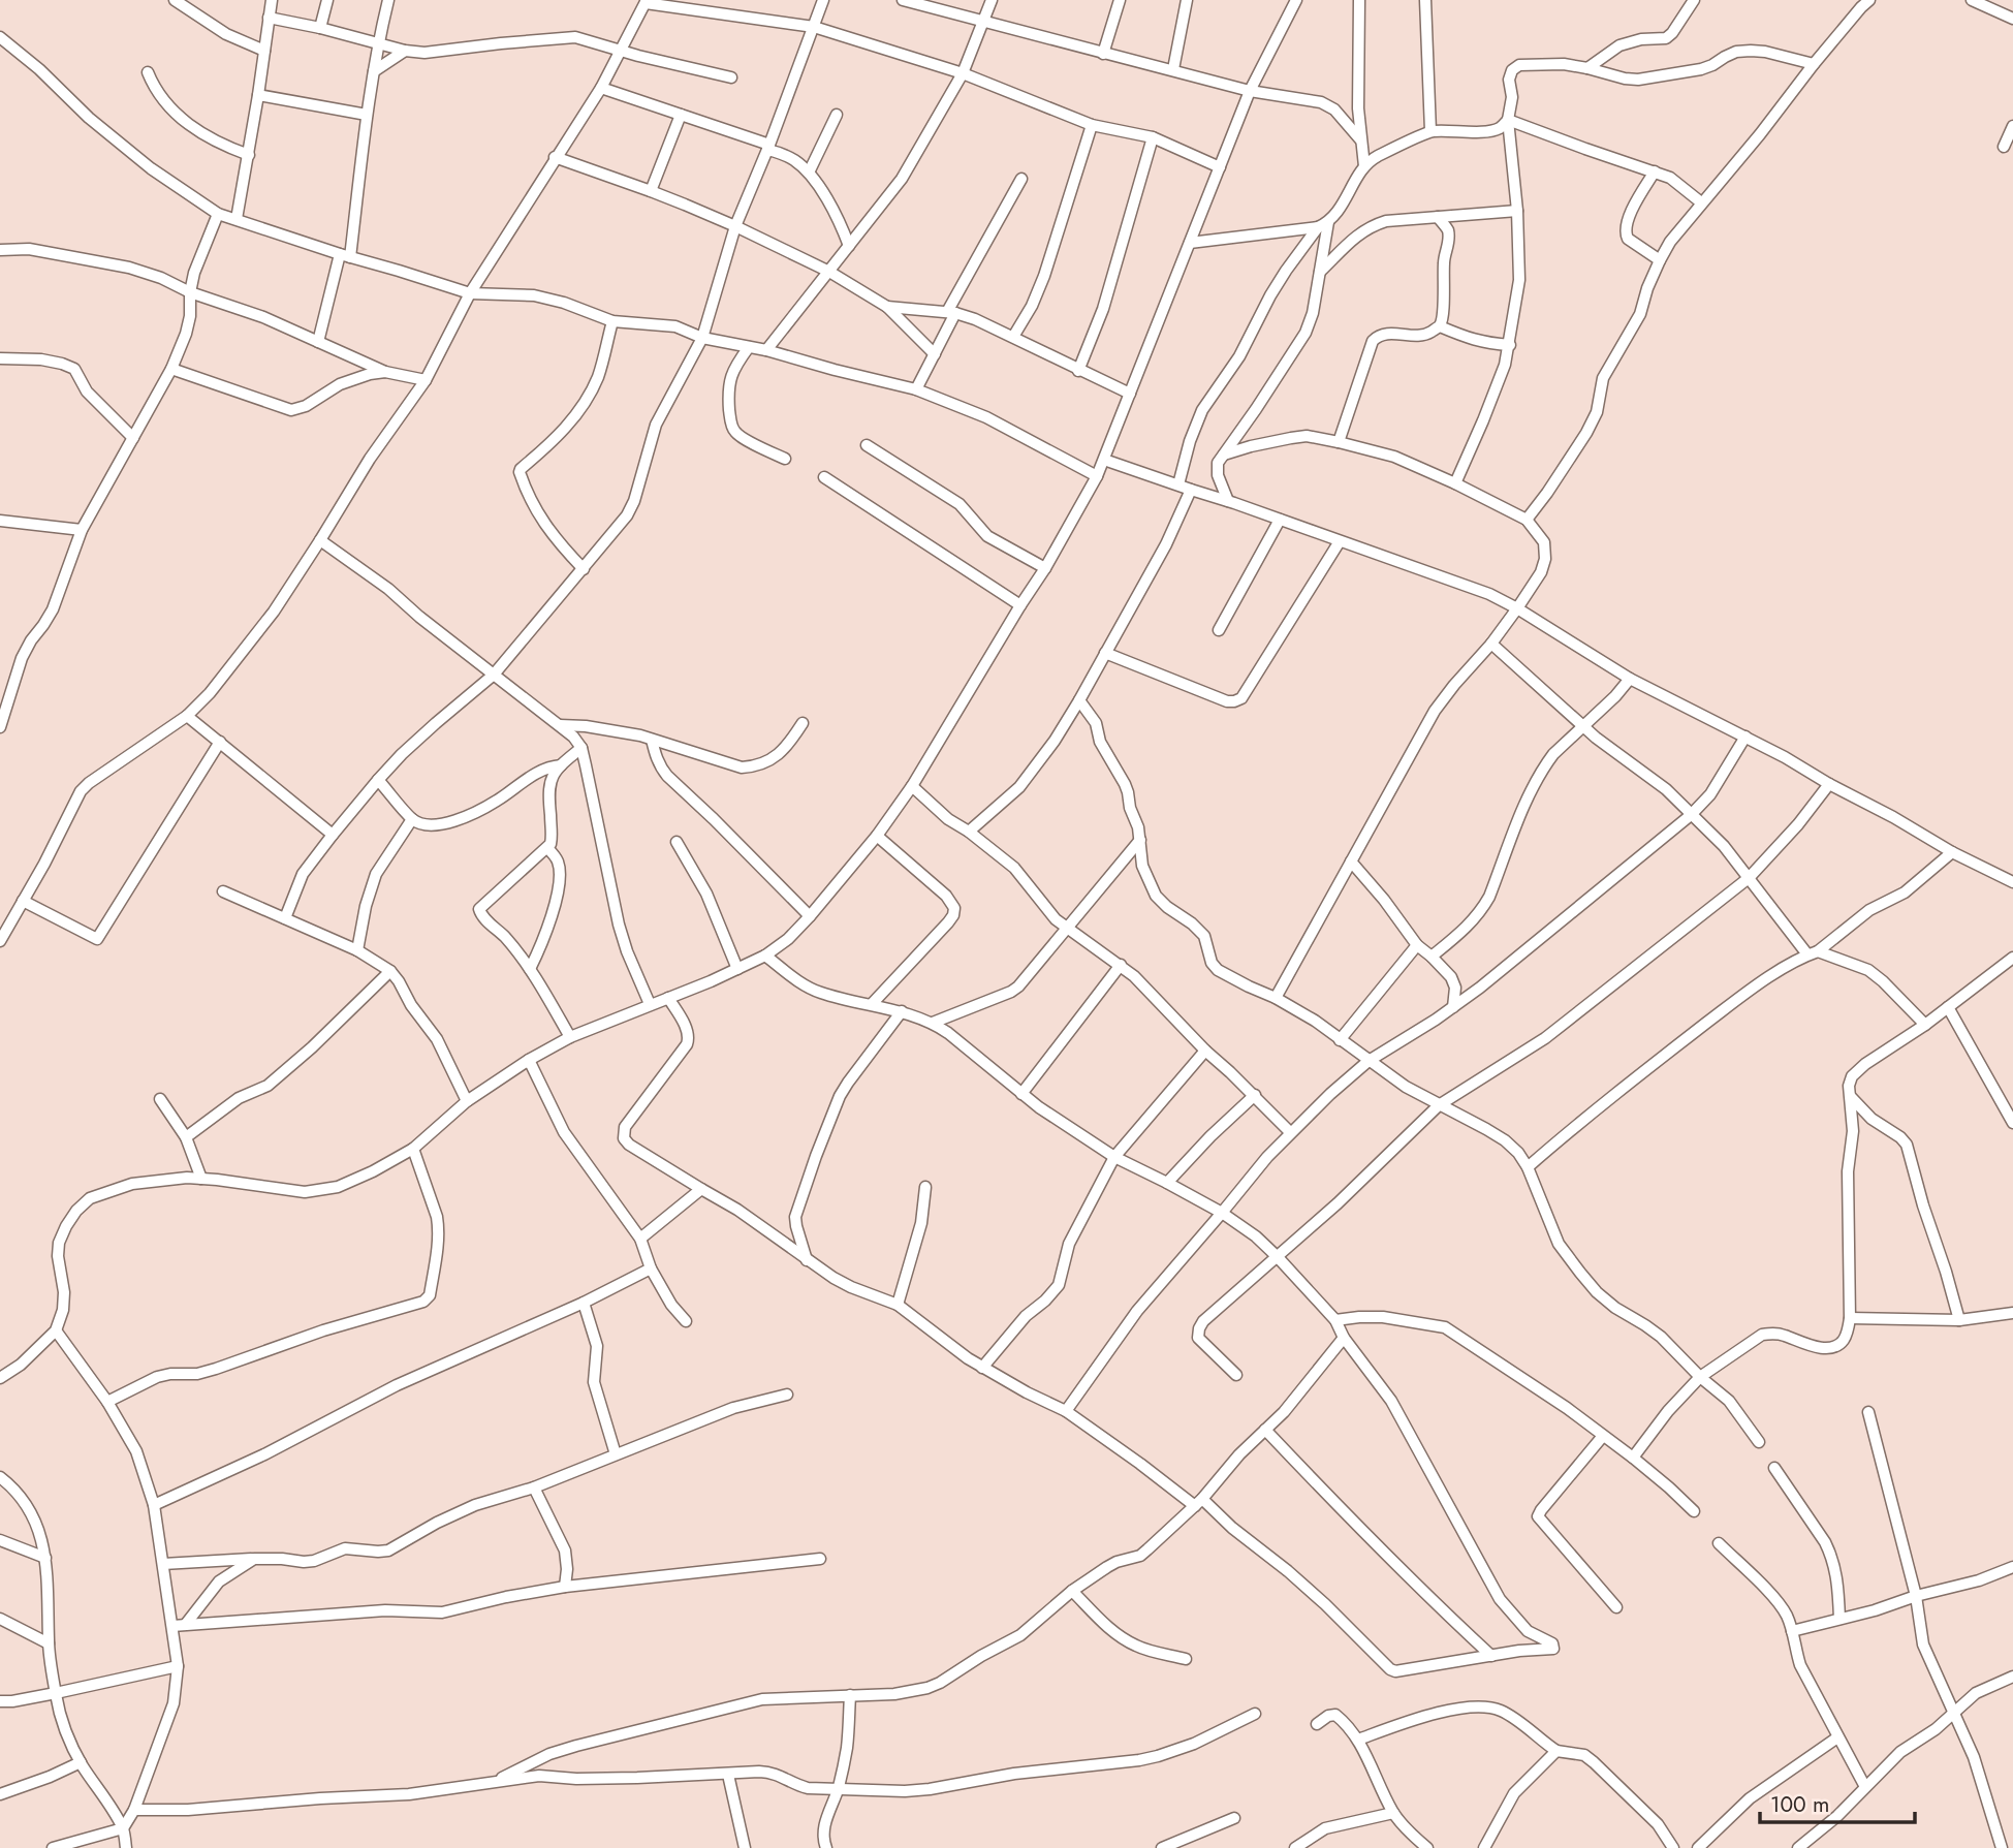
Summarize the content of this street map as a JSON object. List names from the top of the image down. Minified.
{"scale_bar":"100 m"}
